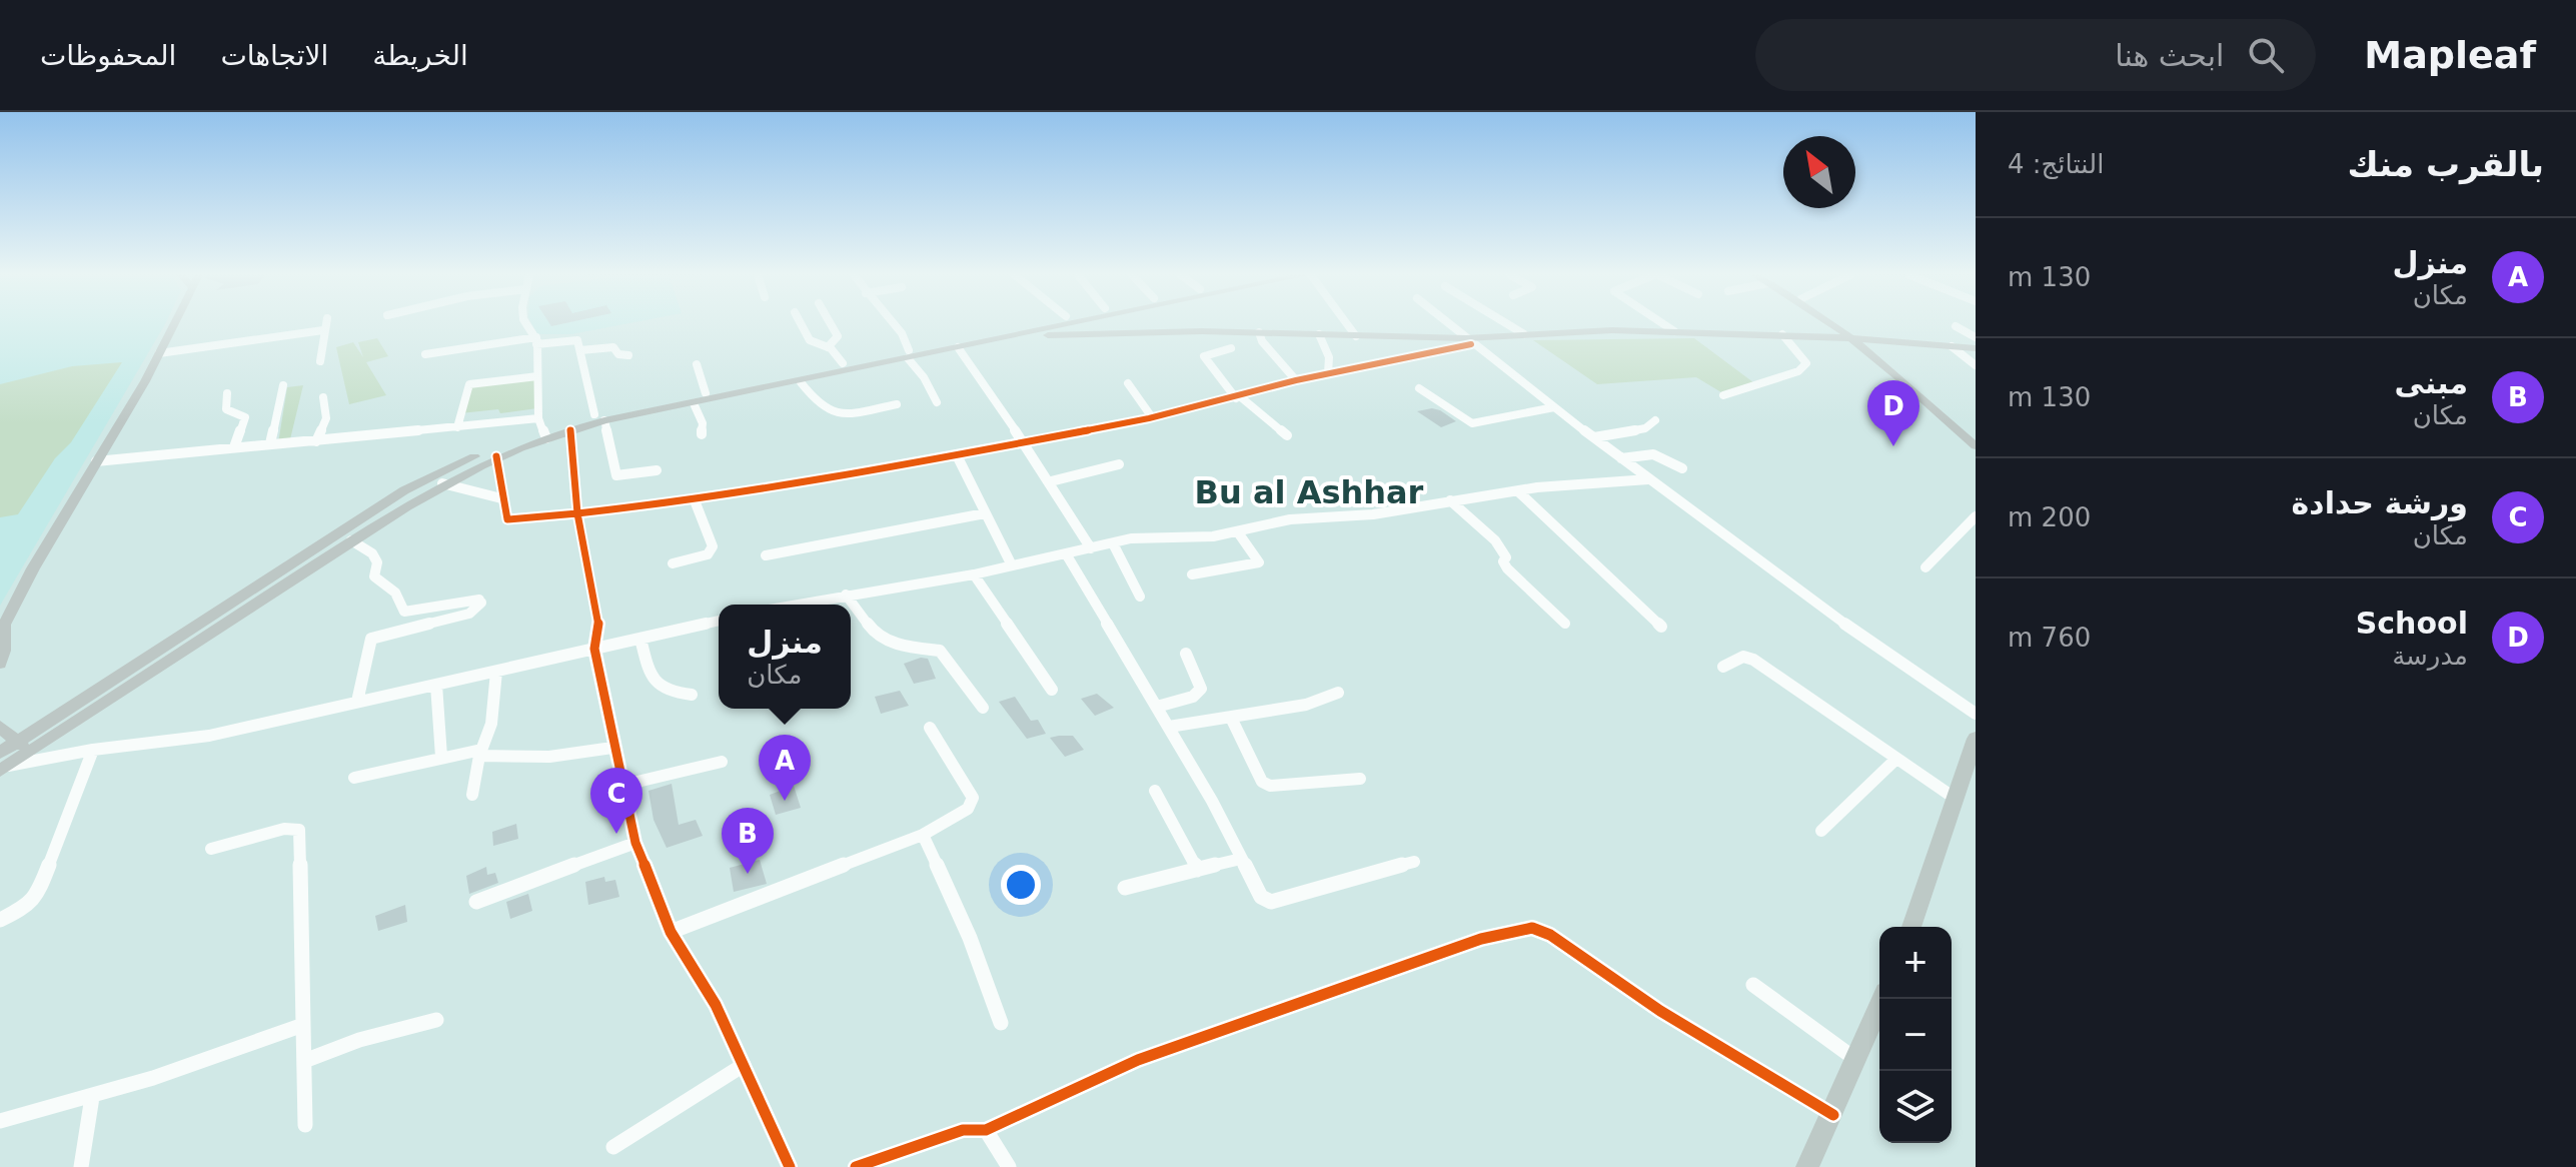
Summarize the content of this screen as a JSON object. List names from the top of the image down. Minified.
{"districts":["Bu al Ashhar"],"north":"top left","page":{"header":"Mapleaf","search":"ابحث هنا","nav":["الخريطة","الاتجاهات","المحفوظات"],"heading":["بالقرب منك","النتائج: 4"],"list":[{"mark":"A","name":"منزل","note":"مكان","value":"130 m"},{"mark":"B","name":"مبنى","note":"مكان","value":"130 m"},{"mark":"C","name":"ورشة حدادة","note":"مكان","value":"200 m"},{"mark":"D","name":"School","note":"مدرسة","value":"760 m"}],"pins":["D","A","C","B"],"popup":["منزل","مكان"],"map_buttons":["+","−"]}}
